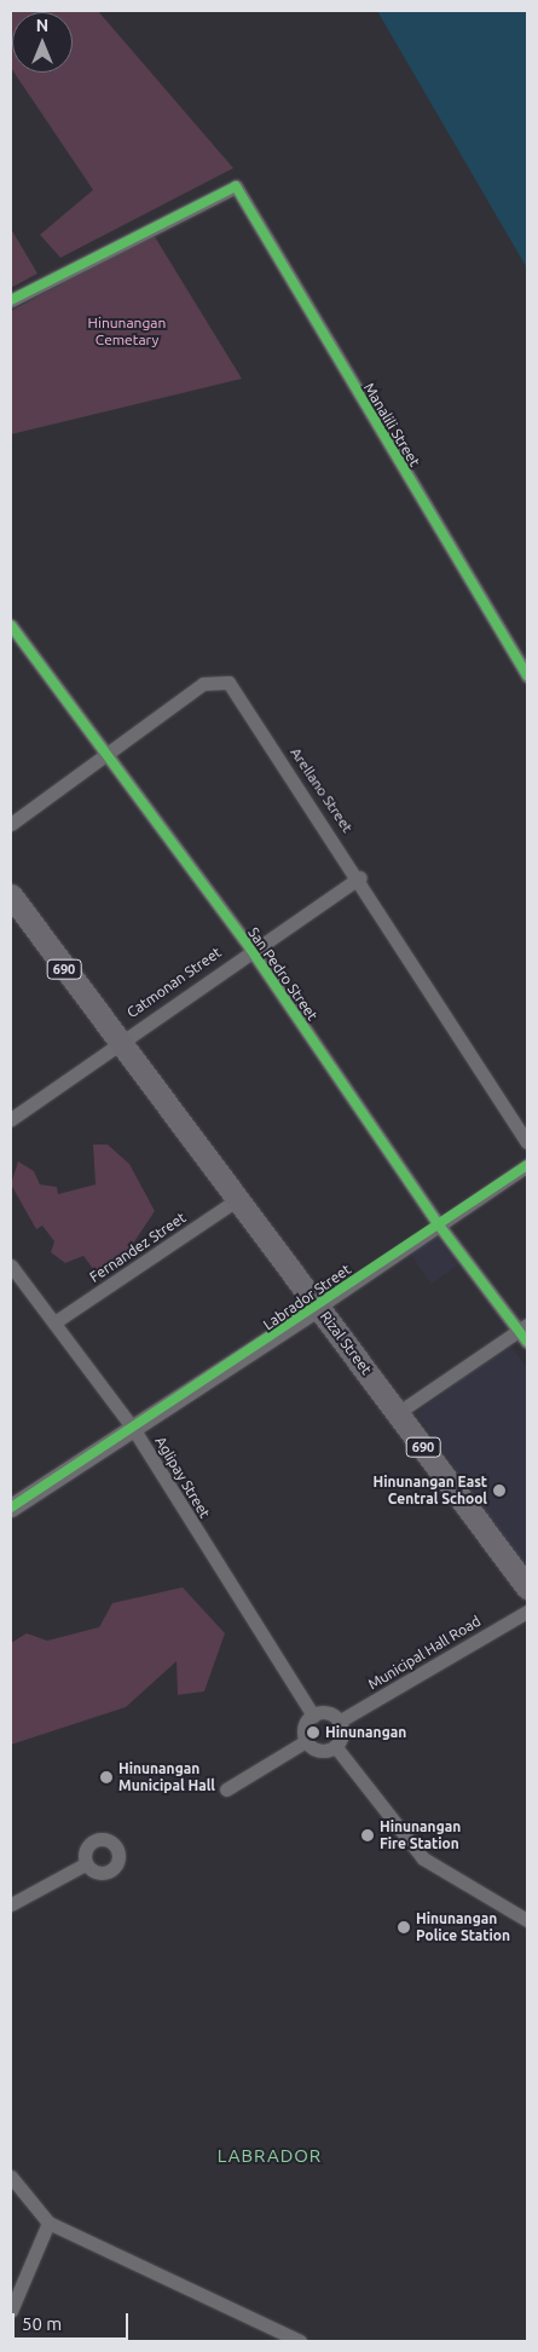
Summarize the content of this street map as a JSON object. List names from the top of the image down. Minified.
{"streets":{"main road":["690","Rizal Street"],"street":["Manalili Street","Arellano Street","San Pedro Street","Catmonan Street","Fernandez Street","Labrador Street","Aglipay Street","Municipal Hall Road"]},"crossings":[["Arellano Street","San Pedro Street"],["Arellano Street","Catmonan Street"],["690","Catmonan Street"],["690","Rizal Street"],["San Pedro Street","Catmonan Street"],["San Pedro Street","Labrador Street"],["Catmonan Street","Rizal Street"],["Fernandez Street","Rizal Street"],["Fernandez Street","Aglipay Street"],["Labrador Street","Rizal Street"],["Labrador Street","Aglipay Street"],["Aglipay Street","Municipal Hall Road"]],"districts":["LABRADOR"],"parks":["Hinunangan Cemetary"],"places":["Hinunangan East Central School","Hinunangan","Hinunangan Municipal Hall","Hinunangan Fire Station","Hinunangan Police Station"],"scale_bar":"50 m","north":"top"}
